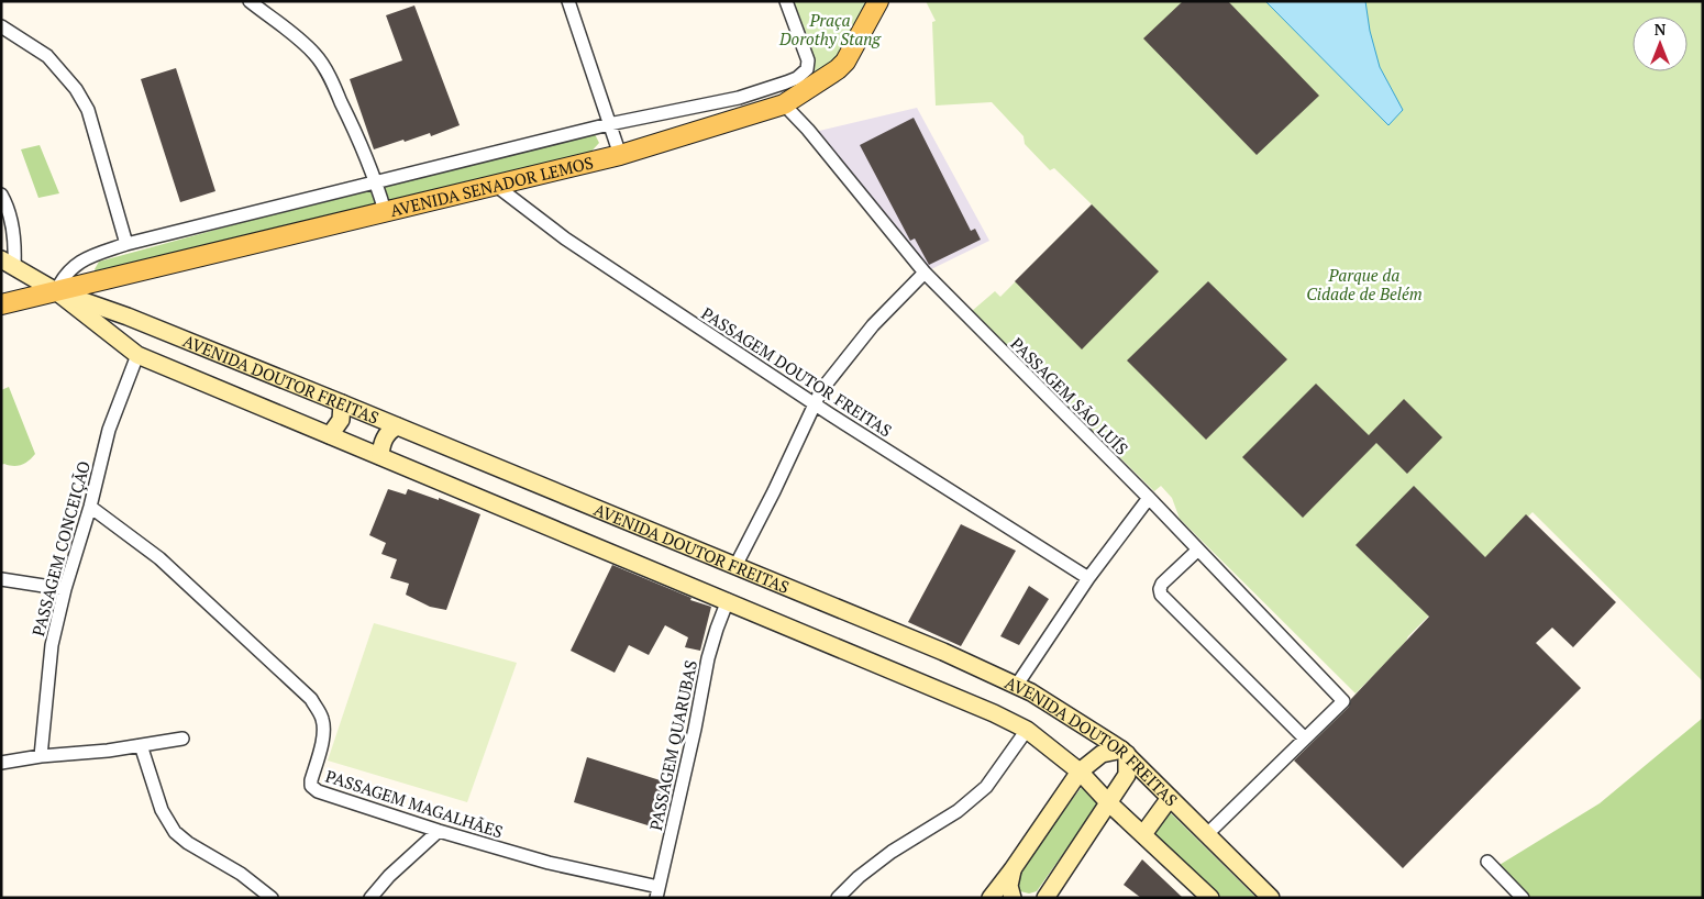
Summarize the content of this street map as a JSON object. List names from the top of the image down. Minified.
{"streets":{"main road":["AVENIDA SENADOR LEMOS","AVENIDA DOUTOR FREITAS"],"street":["PASSAGEM DOUTOR FREITAS","PASSAGEM SÃO LUÍS","PASSAGEM CONCEIÇÃO","PASSAGEM QUARUBAS","PASSAGEM MAGALHÃES"]},"crossings":[["AVENIDA SENADOR LEMOS","PASSAGEM DOUTOR FREITAS"],["AVENIDA SENADOR LEMOS","AVENIDA DOUTOR FREITAS"],["AVENIDA SENADOR LEMOS","PASSAGEM SÃO LUÍS"],["AVENIDA DOUTOR FREITAS","PASSAGEM CONCEIÇÃO"],["AVENIDA DOUTOR FREITAS","PASSAGEM QUARUBAS"],["PASSAGEM CONCEIÇÃO","PASSAGEM MAGALHÃES"],["PASSAGEM QUARUBAS","PASSAGEM MAGALHÃES"]],"parks":["Praça Dorothy Stang","Parque da Cidade de Belém"],"north":"top"}
